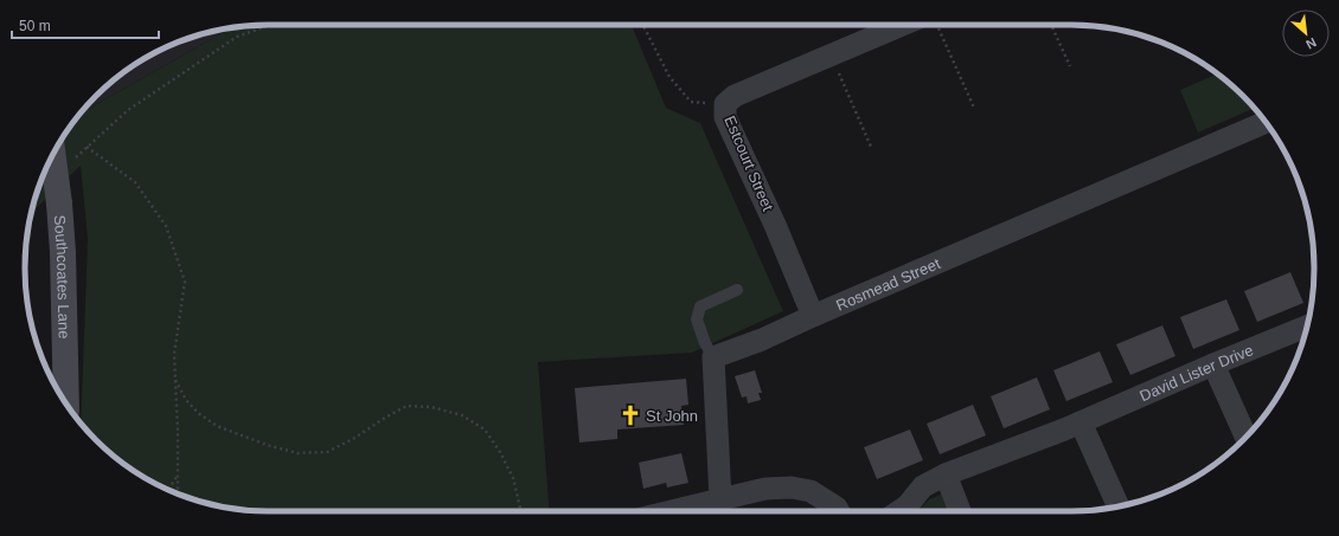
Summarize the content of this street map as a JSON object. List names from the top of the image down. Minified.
{"streets":{"street":["Estcourt Street","Southcoates Lane","Rosmead Street","David Lister Drive"]},"crossings":[["Estcourt Street","Rosmead Street"]],"places":{"church":["St John"]},"scale_bar":"50 m","north":"bottom right"}
